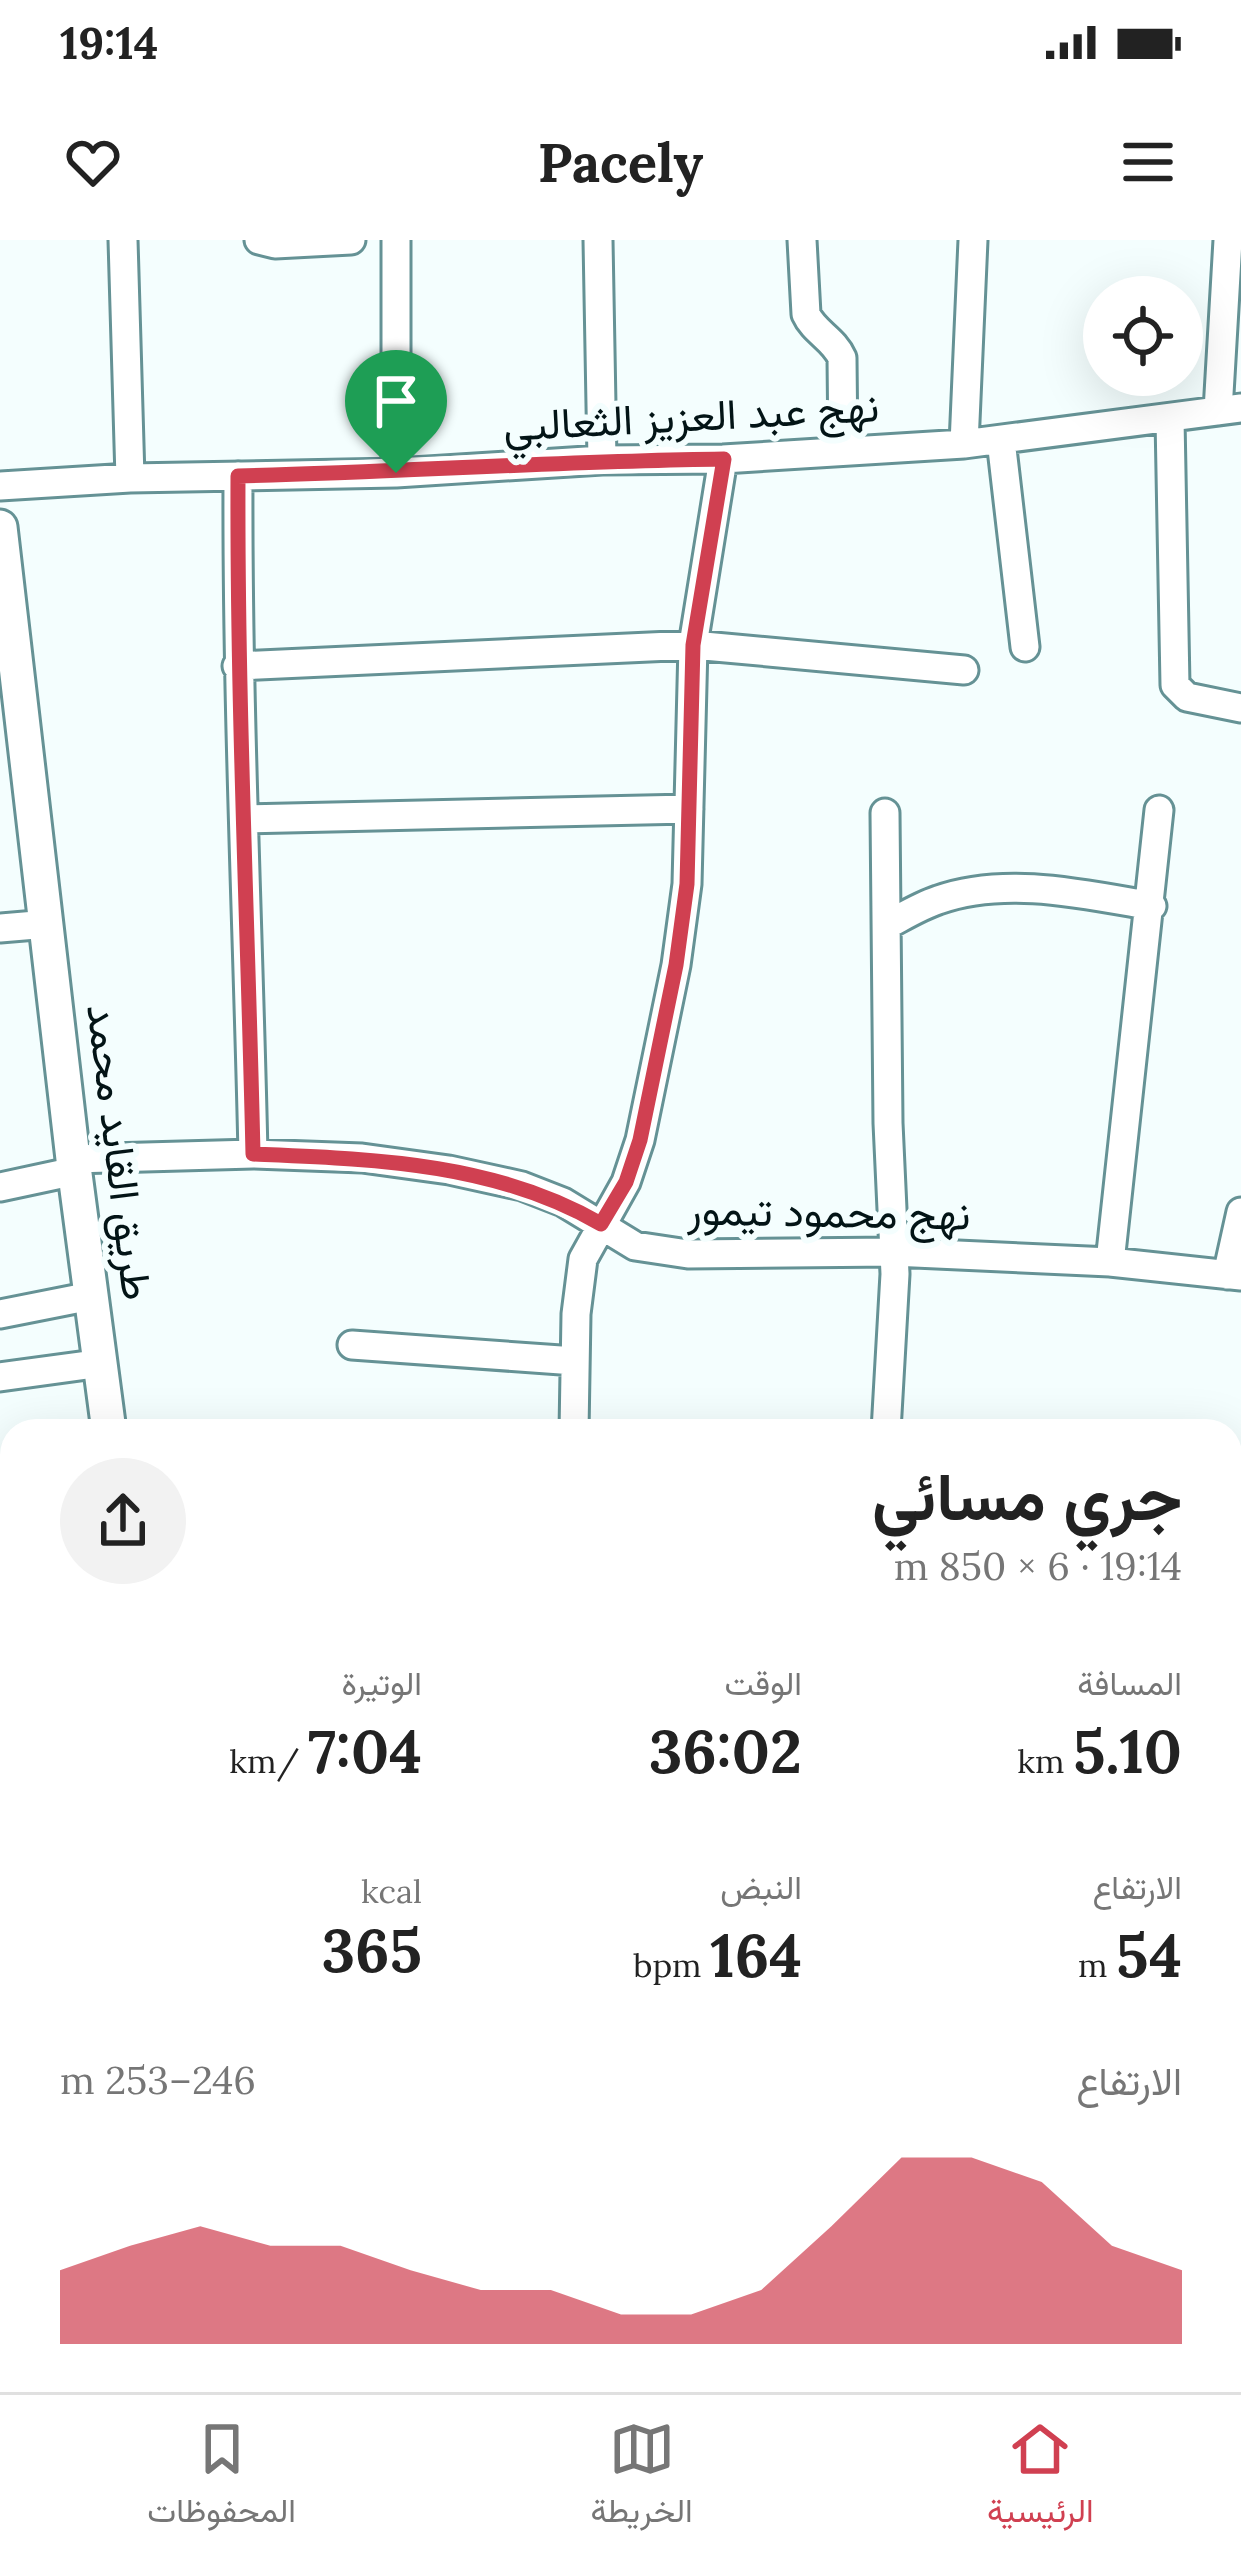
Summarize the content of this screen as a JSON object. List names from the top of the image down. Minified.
{"streets":{"main road":["طريق القايد محمد"],"street":["نهج عبد العزيز الثعالبي","نهج محمود تيمور"]},"crossings":[["طريق القايد محمد","نهج محمود تيمور"]],"page":{"status":"19:14","header":"Pacely","heading":["جري مسائي","19:14 · 6 × 850 m"],"stats":[["المسافة","5.10 km"],["الوقت","36:02"],["الوتيرة","7:04 /km"],["الارتفاع","54 m"],["النبض","164 bpm"],["kcal","365"]],"chart":["الارتفاع","246–253 m"],"tabs":["الرئيسية","الخريطة","المحفوظات"]}}
